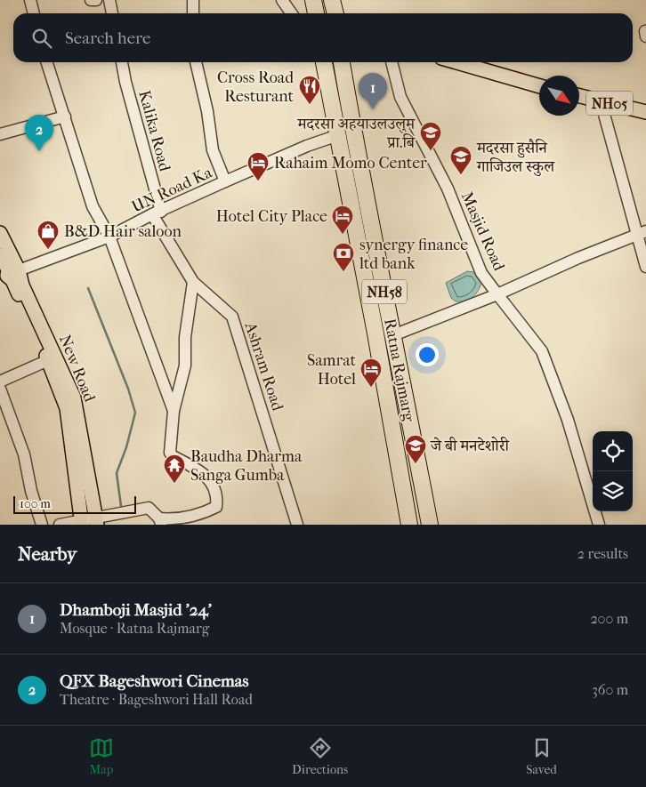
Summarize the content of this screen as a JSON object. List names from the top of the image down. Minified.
{"streets":{"highway":["NH58","Ratna Rajmarg"],"main road":["NH05","New Road"],"street":["Kalika Road","UN Road Ka","Masjid Road","Ashram Road"]},"crossings":[["Kalika Road","UN Road Ka"],["Kalika Road","Ashram Road"],["UN Road Ka","Ashram Road"],["UN Road Ka","Ratna Rajmarg"]],"places":{"restaurant":["Cross Road Resturant"],"school or university":["मदरसा अहयाउलउलुम प्रा.बि","मदरसा हुसैनि गाजिउल स्कुल","जे बी मनटेशोरी"],"hotel":["Rahaim Momo Center","Hotel City Place","Samrat Hotel"],"shop":["B&D Hair saloon"],"bank":["synergy finance ltd bank"],"temple":["Baudha Dharma Sanga Gumba"]},"scale_bar":"100 m","north":"bottom right","page":{"search":"Search here","pins":["1","2"],"scale":"100 m","heading":["Nearby","2 results"],"list":[{"mark":"1","name":"Dhamboji Masjid '24'","note":"Mosque · Ratna Rajmarg","value":"200 m"},{"mark":"2","name":"QFX Bageshwori Cinemas","note":"Theatre · Bageshwori Hall Road","value":"360 m"}],"nav":["Map","Directions","Saved"]}}
